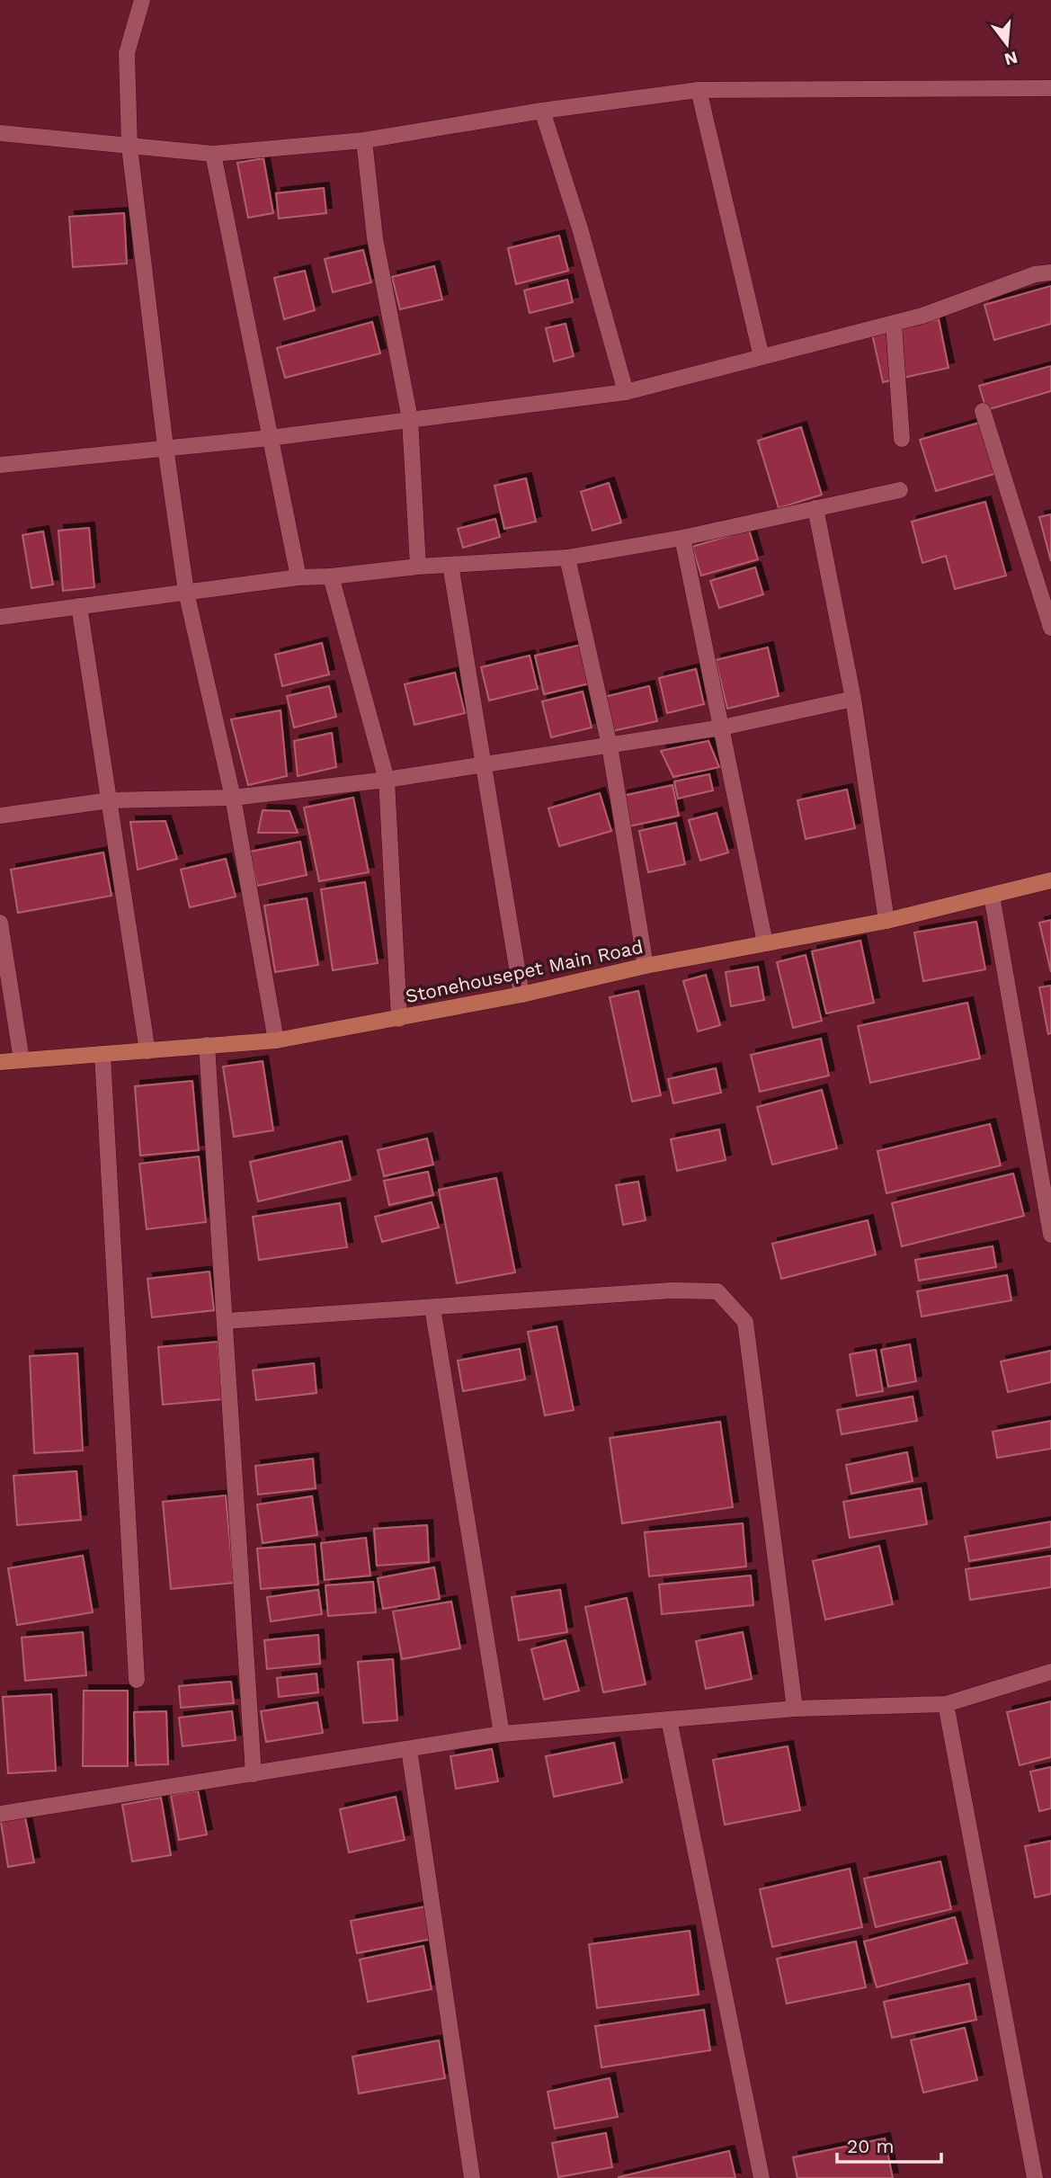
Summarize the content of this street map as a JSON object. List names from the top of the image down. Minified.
{"streets":{"main road":["Stonehousepet Main Road"]},"scale_bar":"20 m","north":"bottom"}
